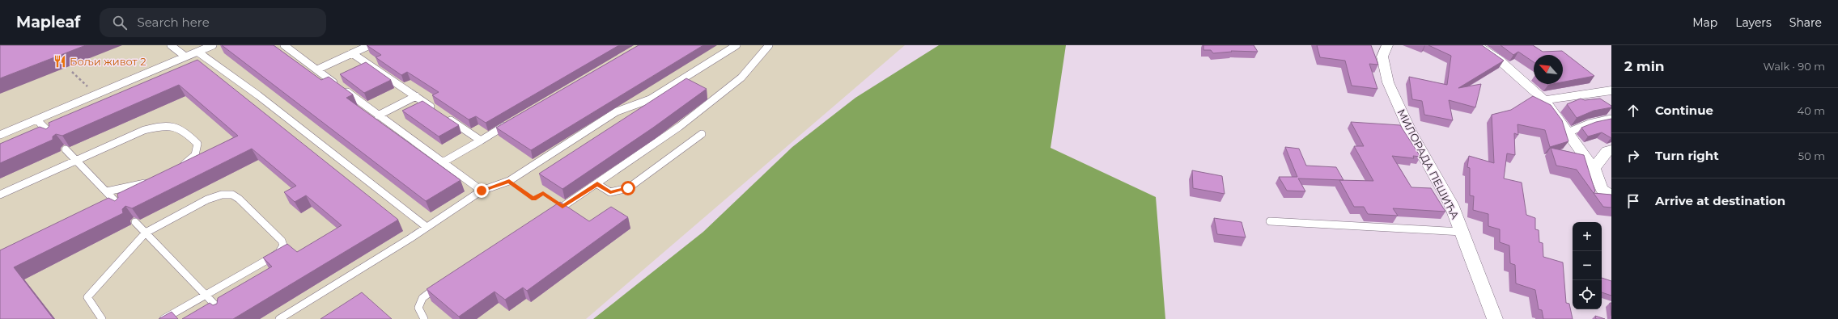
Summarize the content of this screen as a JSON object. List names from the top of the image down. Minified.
{"streets":{"street":["МИЛОРАДА ПЕШИЋА"]},"places":{"restaurant":["Бољи живот 2"]},"north":"top left","page":{"header":"Mapleaf","search":"Search here","nav":["Map","Layers","Share"],"heading":["2 min","Walk · 90 m"],"list":[["Continue","40 m"],["Turn right","50 m"],"Arrive at destination"],"map_buttons":["+","−"]}}
